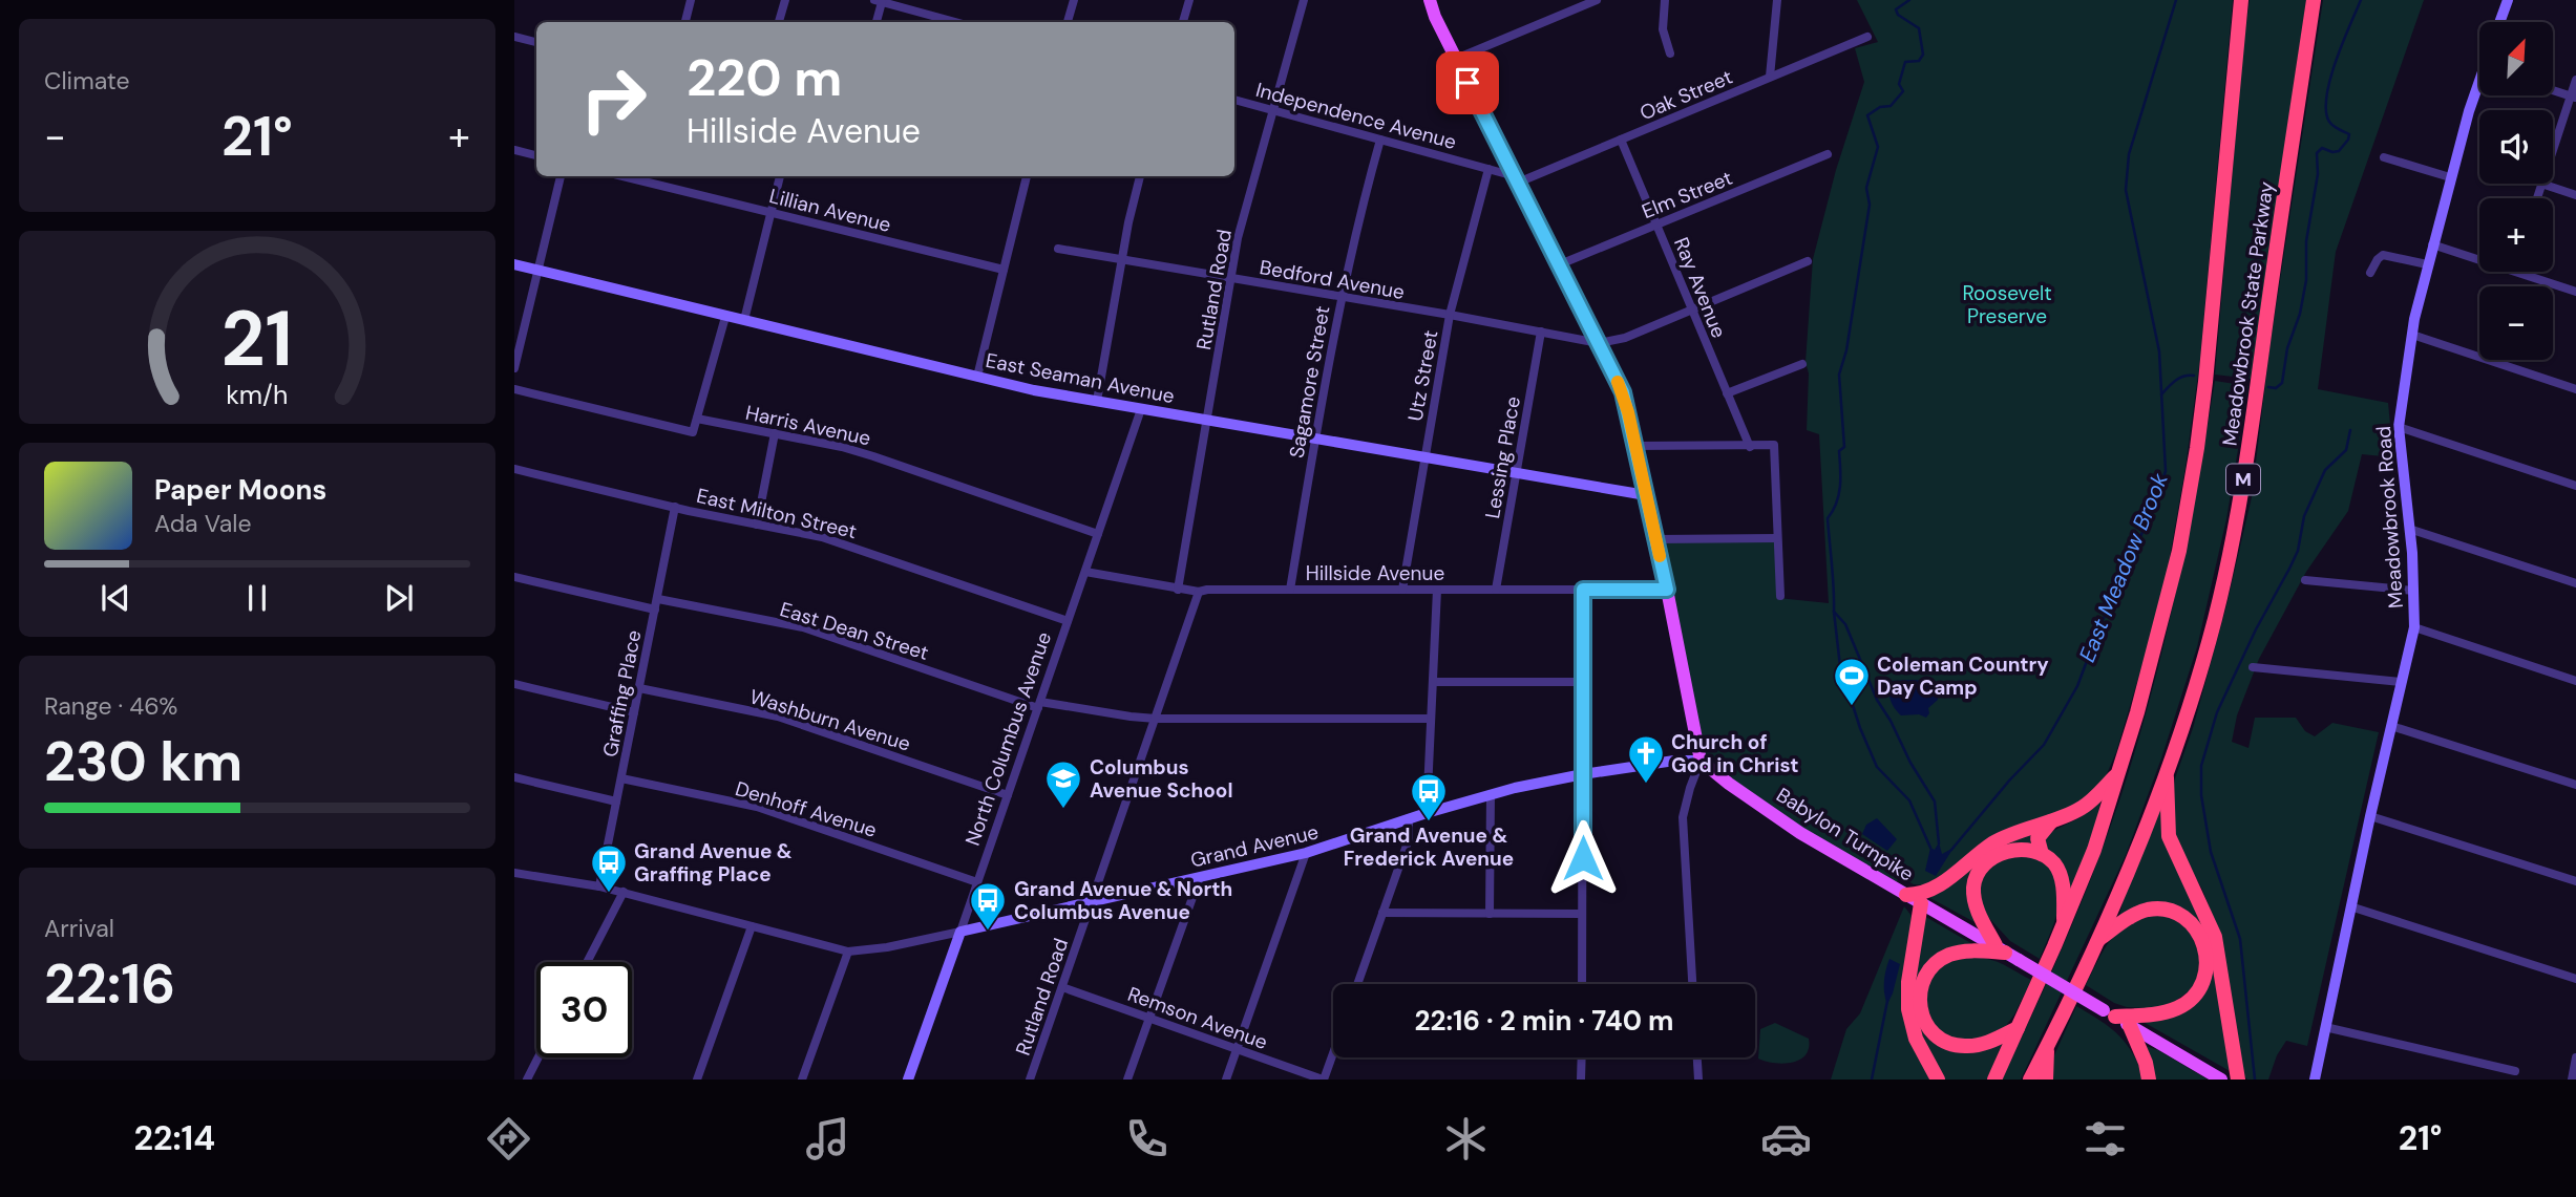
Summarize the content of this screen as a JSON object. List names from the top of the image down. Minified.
{"streets":{"highway":["Meadowbrook State Parkway","M"],"main road":["Babylon Turnpike"],"street":["Oak Street","Independence Avenue","Elm Street","Lillian Avenue","Bedford Avenue","Ray Avenue","Rutland Road","Utz Street","East Seaman Avenue","Sagamore Street","Harris Avenue","Lessing Place","East Milton Street","Meadowbrook Road","Hillside Avenue","East Dean Street","Graffing Place","Washburn Avenue","North Columbus Avenue","Denhoff Avenue","Grand Avenue","Remson Avenue"]},"crossings":[["Oak Street","Independence Avenue"],["Oak Street","Ray Avenue"],["Independence Avenue","Rutland Road"],["Independence Avenue","Utz Street"],["Independence Avenue","Sagamore Street"],["Elm Street","Ray Avenue"],["Bedford Avenue","Rutland Road"],["Bedford Avenue","Utz Street"],["Bedford Avenue","Sagamore Street"],["Bedford Avenue","Lessing Place"],["Rutland Road","East Seaman Avenue"],["Rutland Road","Hillside Avenue"],["Rutland Road","East Dean Street"],["Rutland Road","Grand Avenue"],["Rutland Road","Remson Avenue"],["Utz Street","East Seaman Avenue"],["Utz Street","Hillside Avenue"],["East Seaman Avenue","Sagamore Street"],["East Seaman Avenue","Lessing Place"],["East Seaman Avenue","North Columbus Avenue"],["Sagamore Street","Hillside Avenue"],["Harris Avenue","North Columbus Avenue"],["Lessing Place","Hillside Avenue"],["East Milton Street","Graffing Place"],["East Milton Street","North Columbus Avenue"],["Hillside Avenue","North Columbus Avenue"],["East Dean Street","Graffing Place"],["East Dean Street","North Columbus Avenue"],["Graffing Place","Washburn Avenue"],["Graffing Place","Denhoff Avenue"],["Graffing Place","Grand Avenue"],["Washburn Avenue","North Columbus Avenue"],["North Columbus Avenue","Denhoff Avenue"],["North Columbus Avenue","Grand Avenue"],["Babylon Turnpike","Grand Avenue"]],"water":["East Meadow Brook"],"parks":["Roosevelt Preserve"],"places":{"sports":["Coleman Country Day Camp"],"church":["Church of God in Christ"],"school or university":["Columbus Avenue School"],"bus stop":["Grand Avenue & Frederick Avenue","Grand Avenue & Graffing Place","Grand Avenue & North Columbus Avenue"]},"north":"top right","page":{"tile":["Climate",["Range · 46%","230 km"],["Arrival","22:16"]],"map_buttons":["+","−"],"turn":["220 m","Hillside Avenue"],"heat":["−","21°","+"],"song":["Paper Moons","Ada Vale"],"limit":"30","trip":"22:16 · 2 min · 740 m","tabs":["22:14","21°"],"gauge":["21","km/h"]}}
